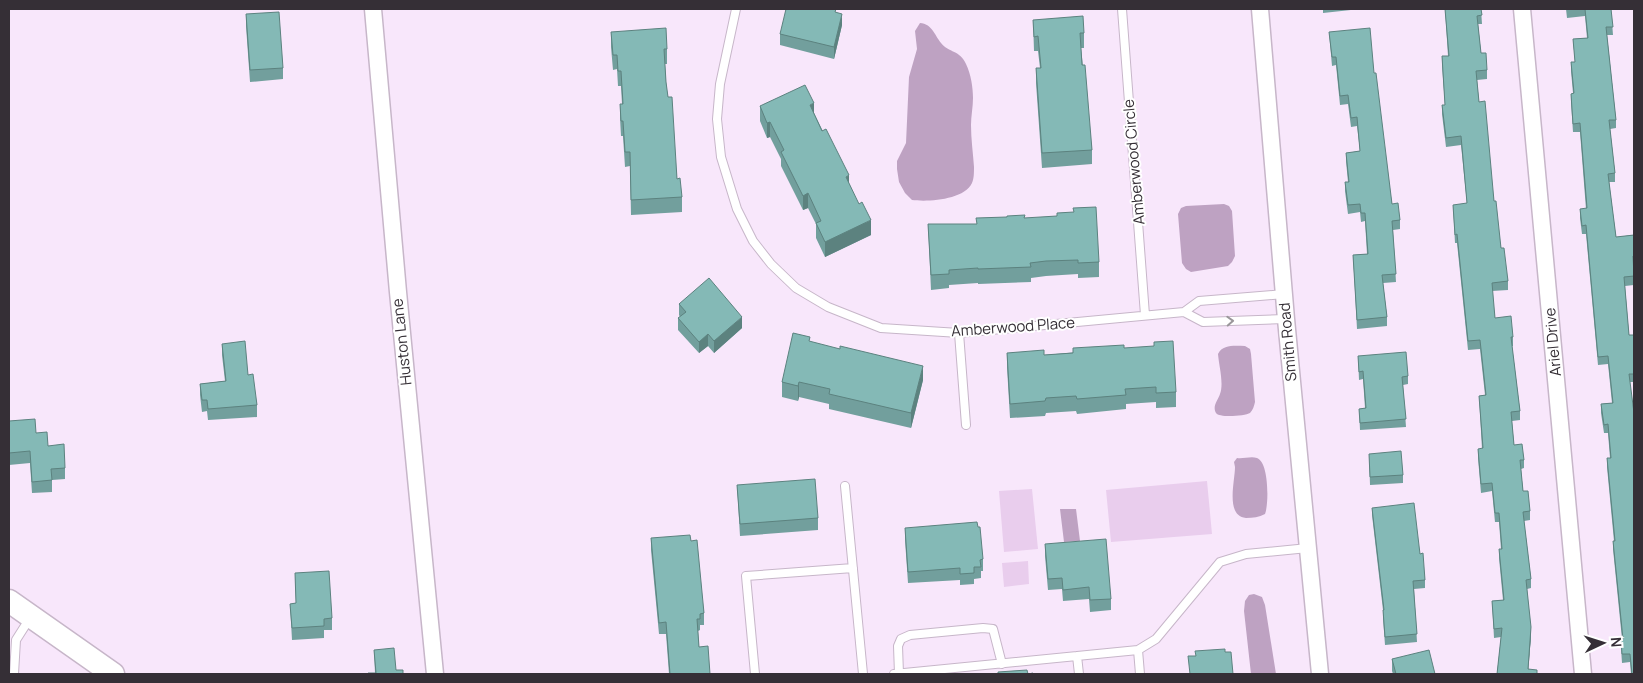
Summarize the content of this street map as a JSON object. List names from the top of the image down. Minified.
{"streets":{"street":["Huston Lane","Smith Road","Ariel Drive"],"lane":["Amberwood Circle","Amberwood Place"]},"crossings":[["Amberwood Circle","Amberwood Place"],["Amberwood Place","Smith Road"]],"north":"right"}
